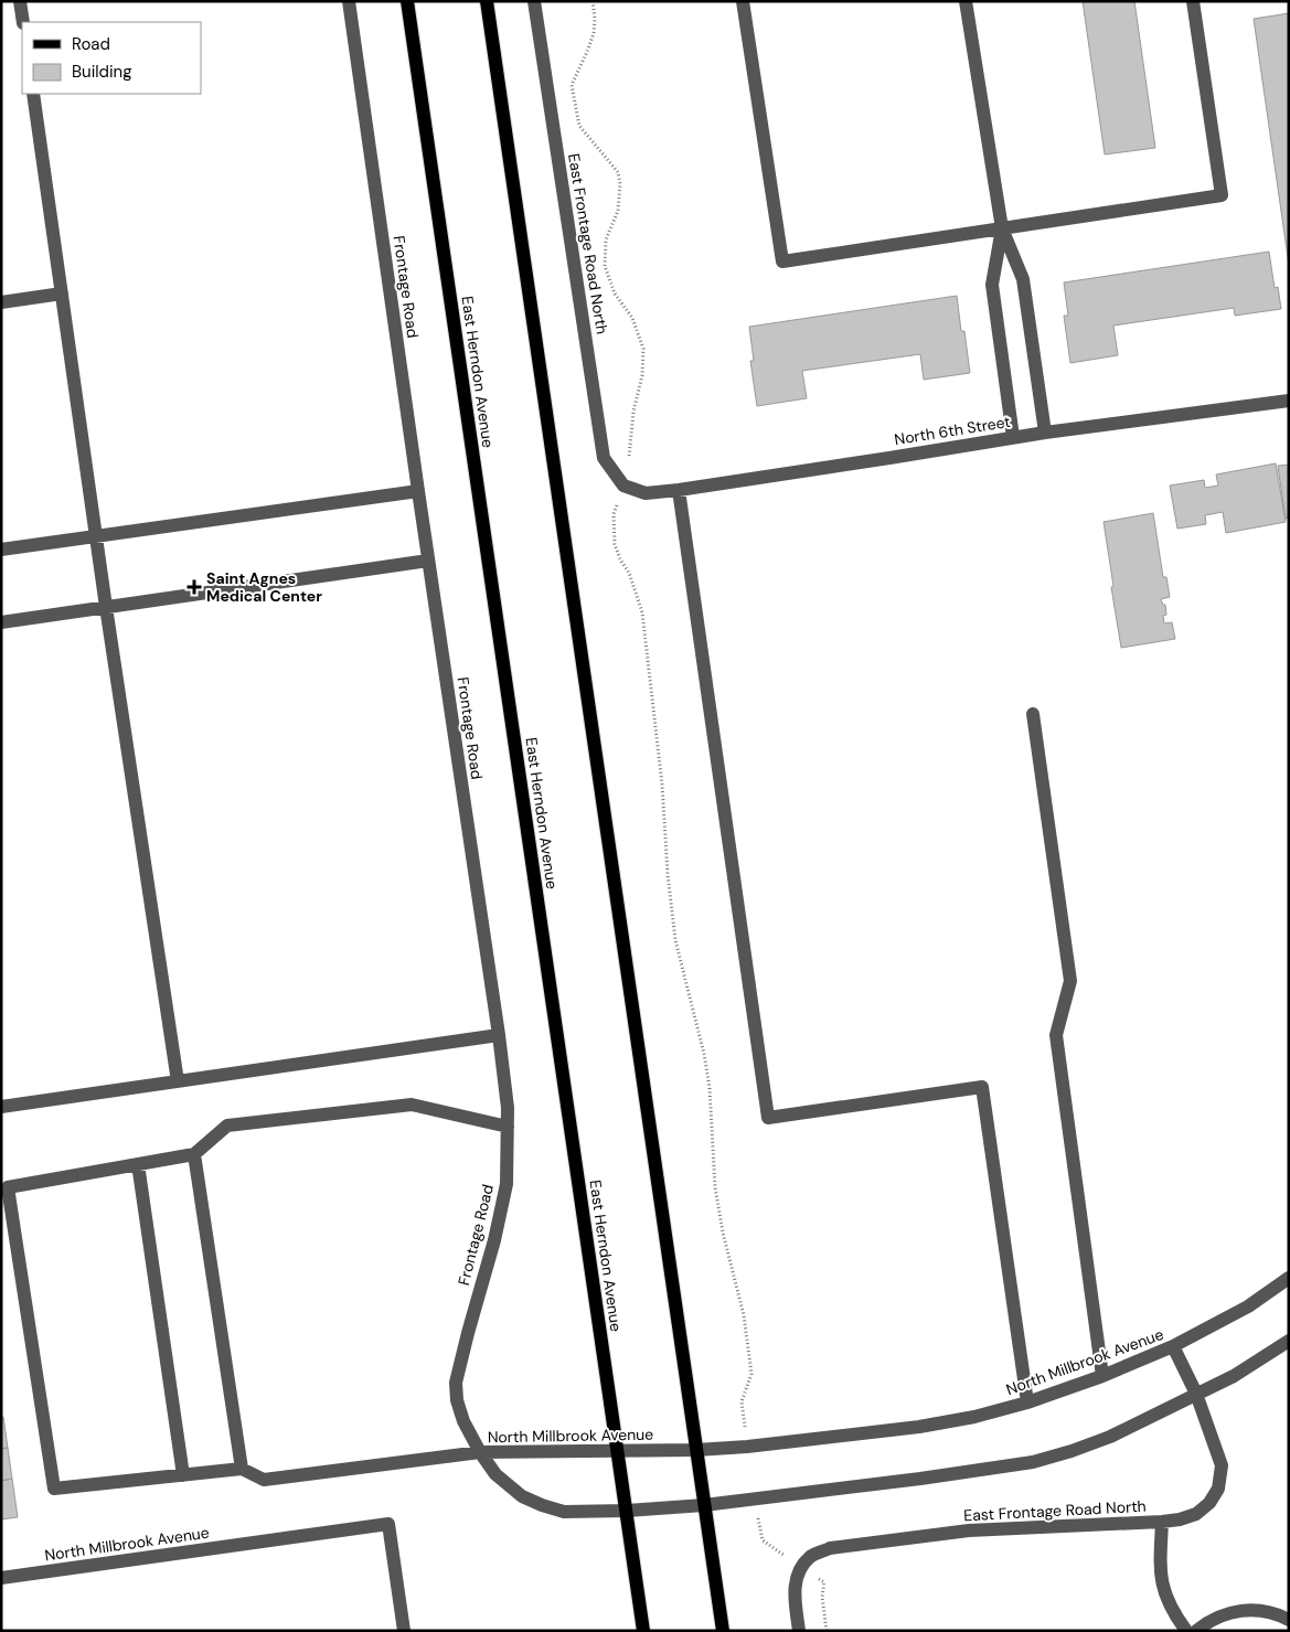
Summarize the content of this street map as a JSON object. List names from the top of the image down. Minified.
{"streets":{"main road":["East Herndon Avenue"],"street":["East Frontage Road North","Frontage Road","North 6th Street","North Millbrook Avenue"]},"crossings":[["East Frontage Road North","North 6th Street"],["East Frontage Road North","North Millbrook Avenue"],["Frontage Road","North Millbrook Avenue"],["East Herndon Avenue","North Millbrook Avenue"]],"places":{"health":["Saint Agnes Medical Center"]},"legend":["Road","Building"]}
